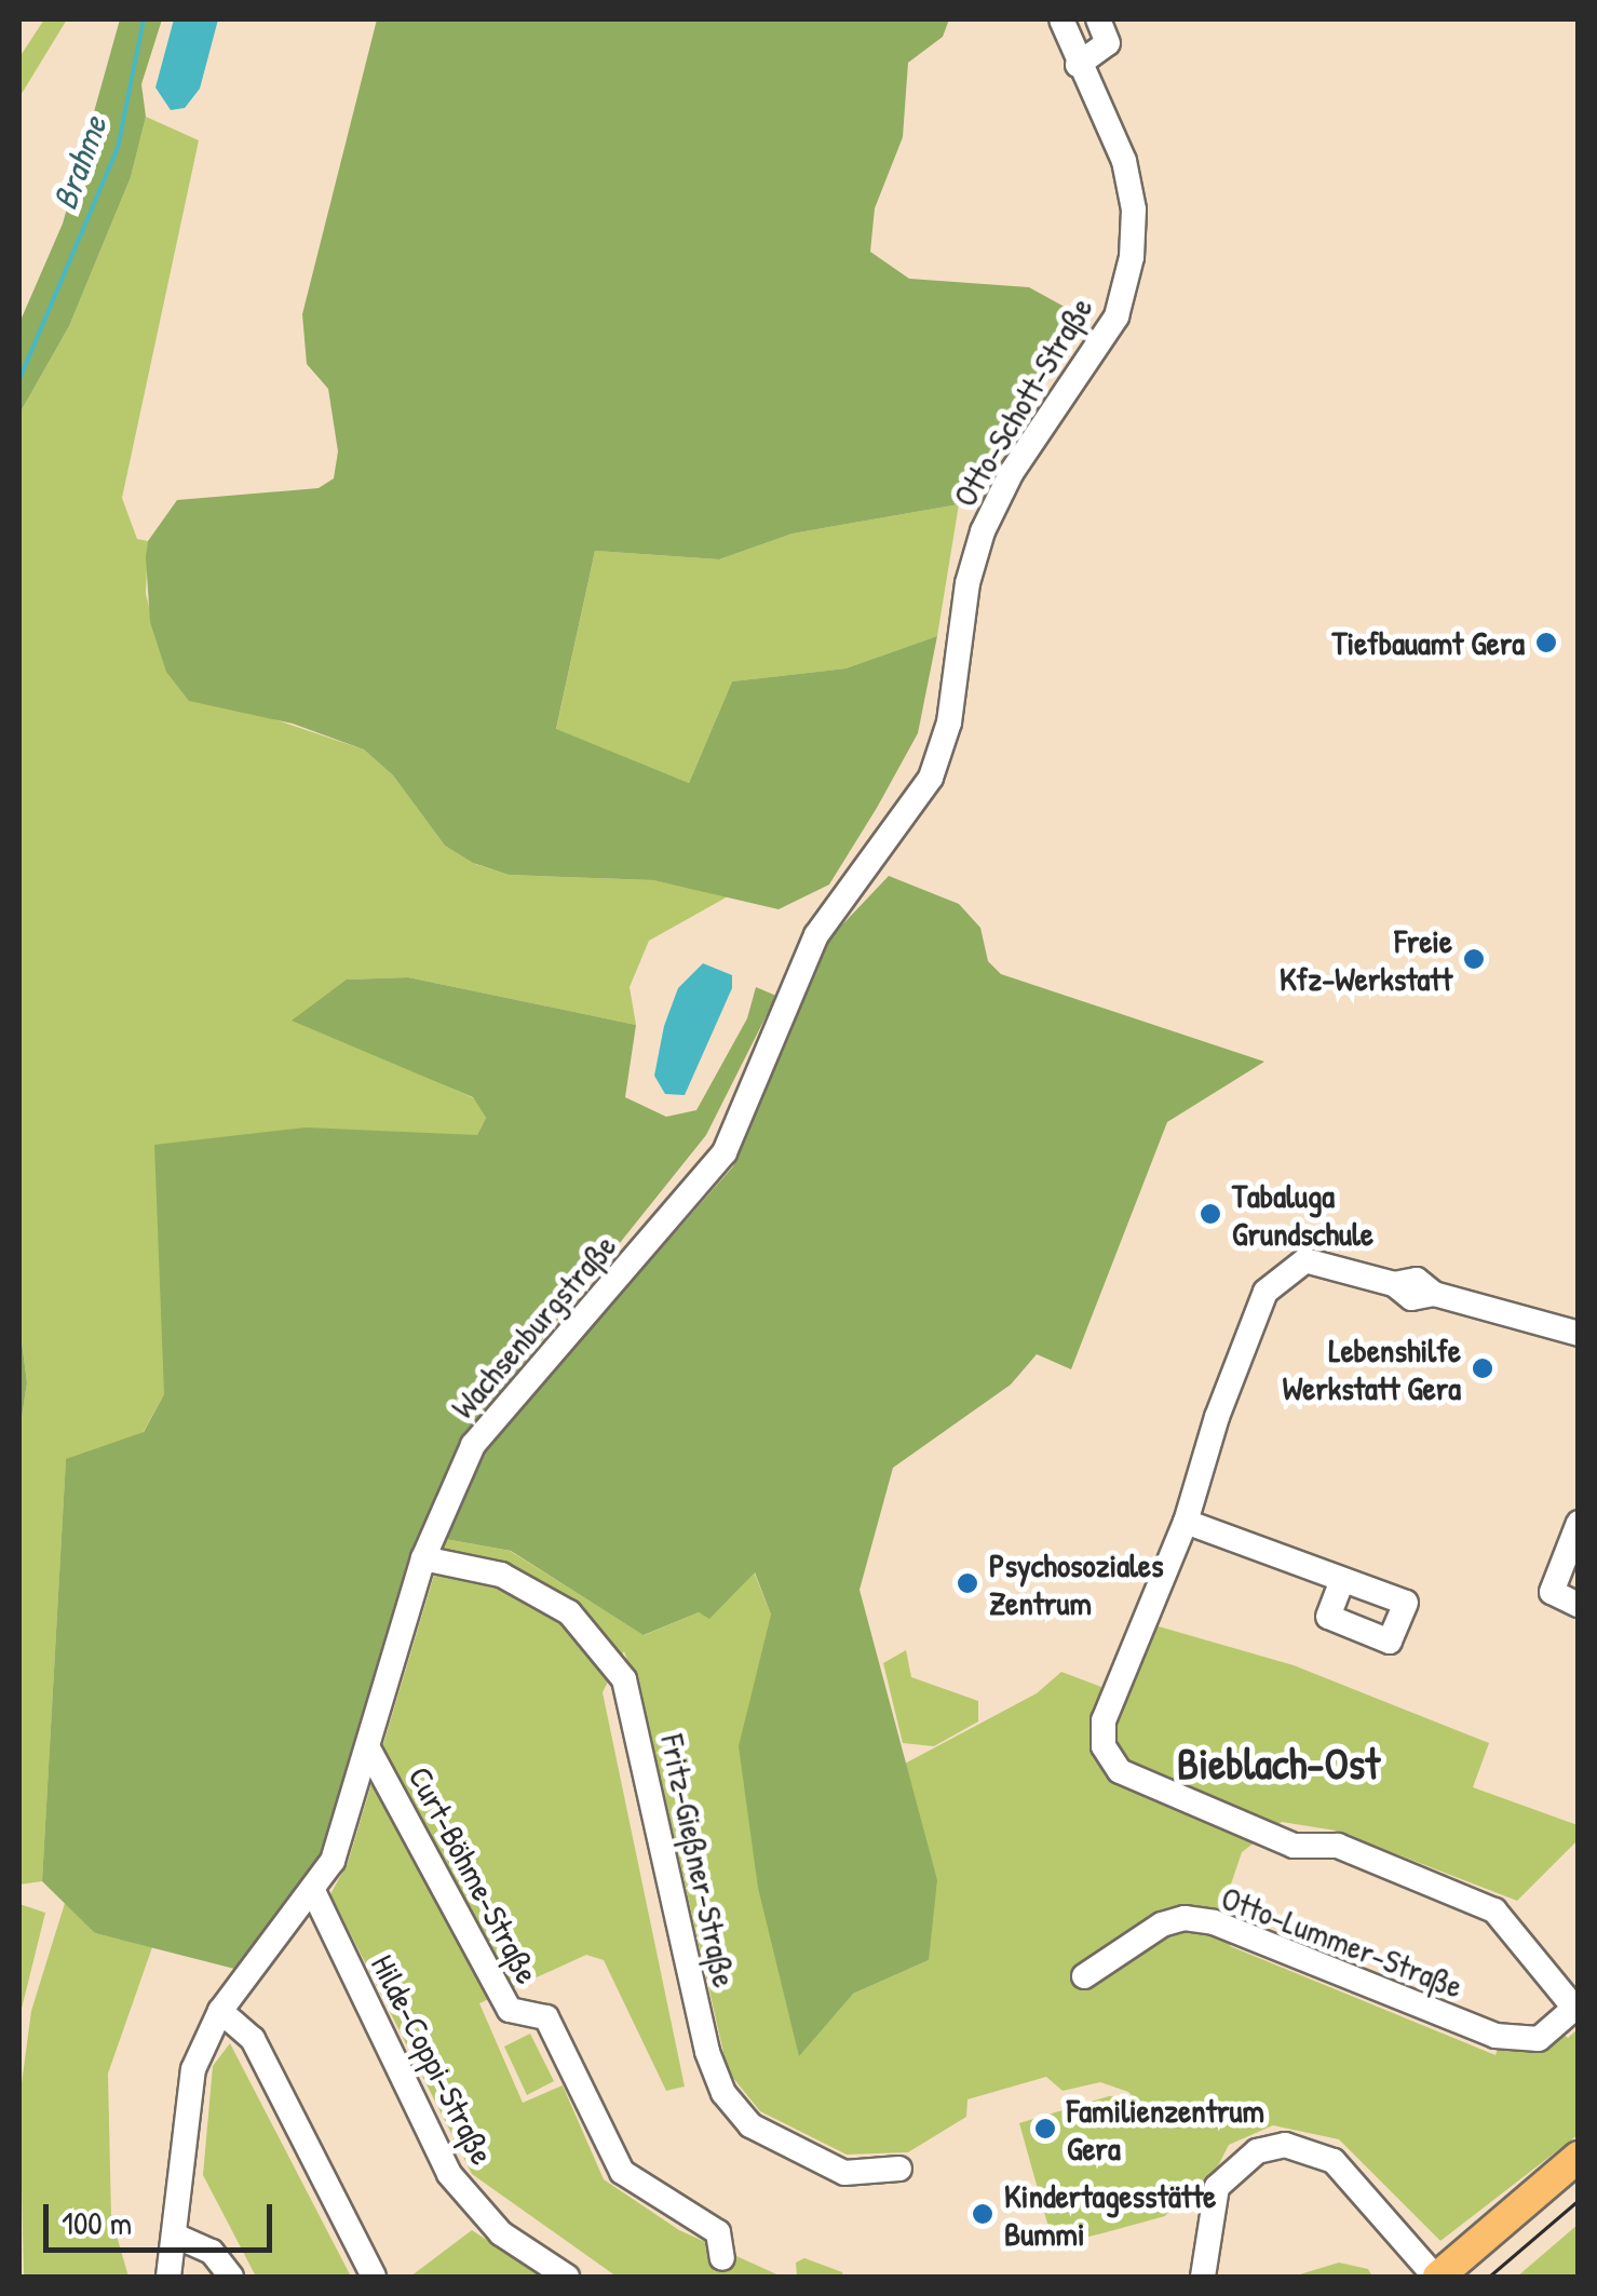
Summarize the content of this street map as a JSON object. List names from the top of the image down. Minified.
{"streets":{"street":["Otto-Schott-Straße","Wachsenburgstraße","Fritz-Gießner-Straße","Curt-Böhme-Straße","Otto-Lummer-Straße","Hilde-Coppi-Straße"]},"crossings":[["Otto-Schott-Straße","Wachsenburgstraße"],["Wachsenburgstraße","Fritz-Gießner-Straße"],["Wachsenburgstraße","Curt-Böhme-Straße"],["Wachsenburgstraße","Hilde-Coppi-Straße"]],"districts":["Bieblach-Ost"],"water":["Brahme"],"places":["Tiefbauamt Gera","Freie Kfz-Werkstatt","Tabaluga Grundschule","Lebenshilfe Werkstatt Gera","Psychosoziales Zentrum","Familienzentrum Gera","Kindertagesstätte Bummi"],"scale_bar":"100 m"}
